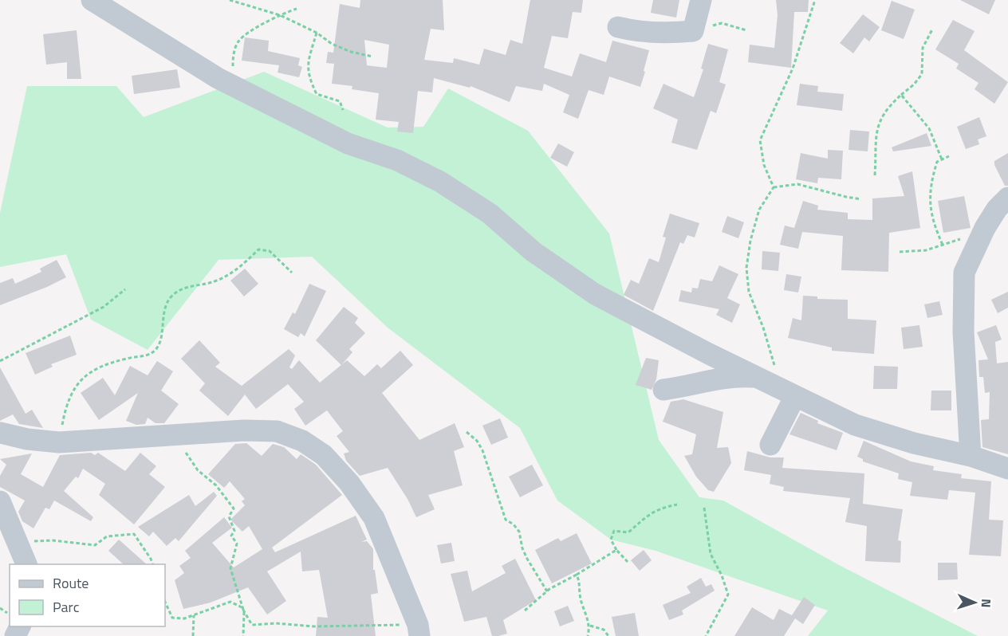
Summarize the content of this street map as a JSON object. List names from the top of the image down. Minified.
{"legend":["Route","Parc"],"north":"right"}
